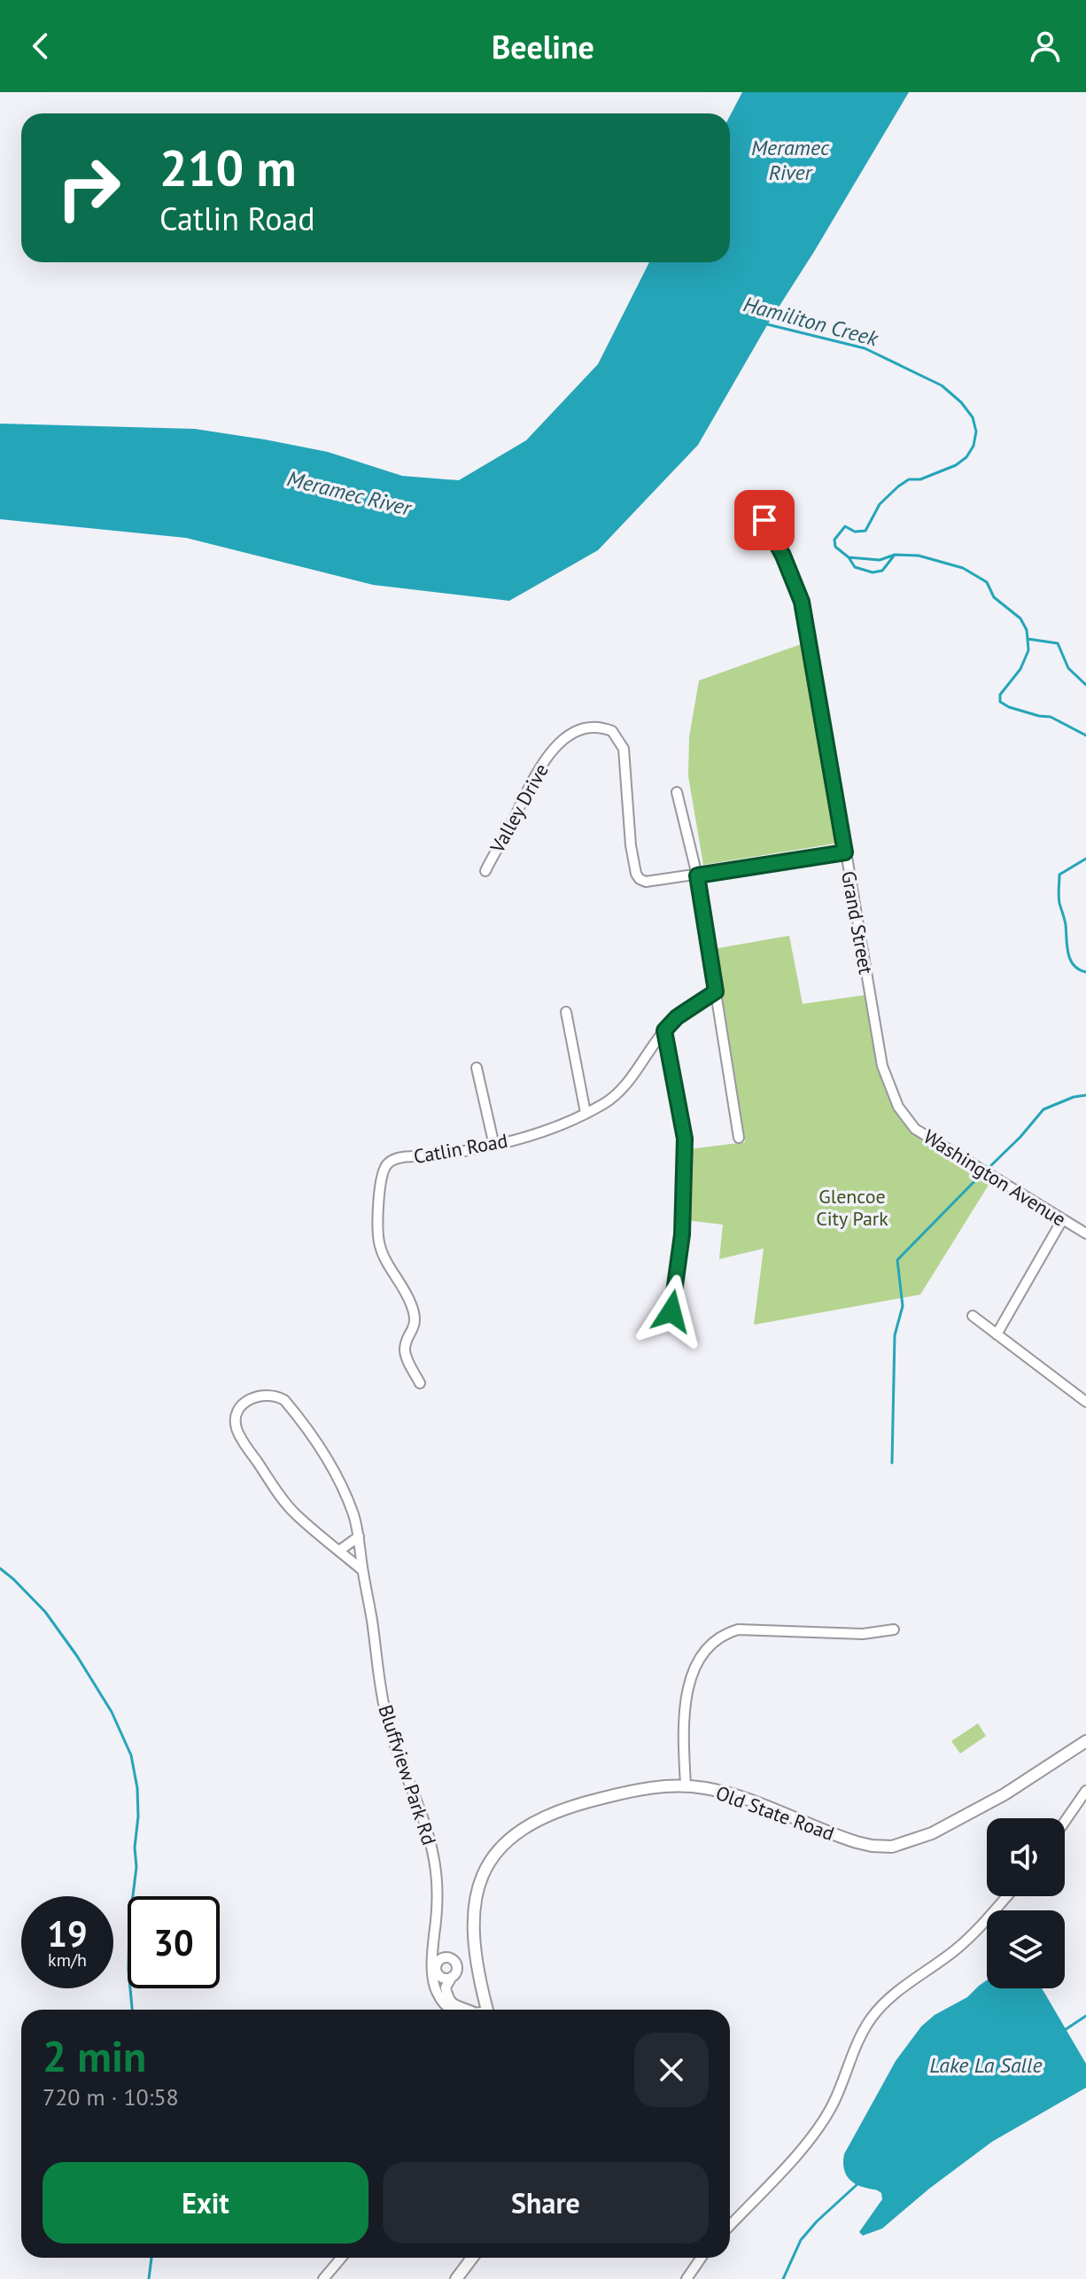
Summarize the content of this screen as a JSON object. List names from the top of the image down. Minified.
{"streets":{"street":["Valley Drive","Grand Street","Catlin Road","Washington Avenue","Bluffview Park Rd","Old State Road"]},"crossings":[["Grand Street","Washington Avenue"]],"water":["Meramec River","Hamiliton Creek","Lake La Salle"],"parks":["Glencoe City Park"],"page":{"header":"Beeline","turn":["210 m","Catlin Road"],"speed":"19 km/h","limit":"30","heading":["2 min","720 m · 10:58"],"buttons":["Exit","Share"]}}
